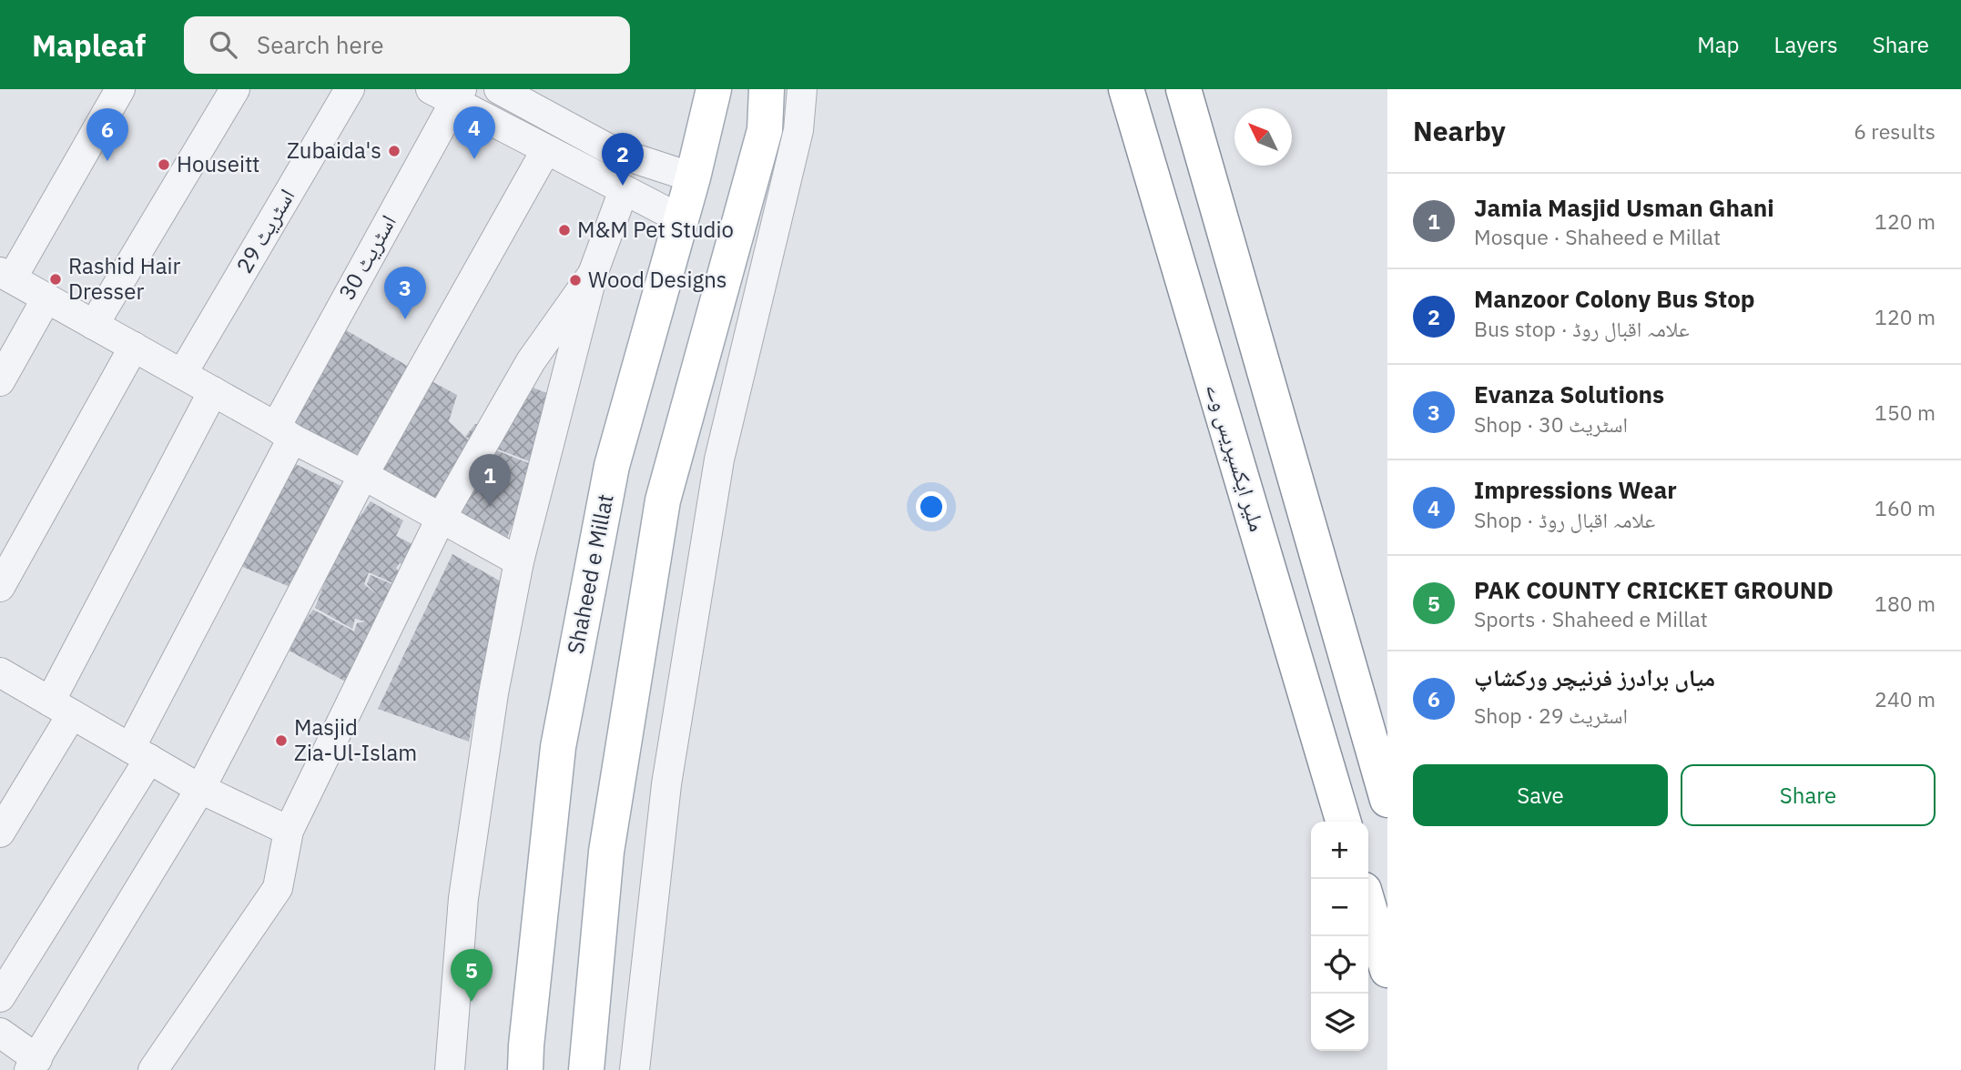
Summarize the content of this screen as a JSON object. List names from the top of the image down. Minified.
{"streets":{"main road":["ملیر ایکسپریس وے","Shaheed e Millat"],"street":["اسٹریٹ 29","اسٹریٹ 30"]},"places":["Zubaida's","Houseitt","M&M Pet Studio","Rashid Hair Dresser","Wood Designs","Masjid Zia-Ul-Islam"],"north":"top left","page":{"header":"Mapleaf","search":"Search here","nav":["Map","Layers","Share"],"heading":["Nearby","6 results"],"pins":["4","6","2","3","1","5"],"list":[{"mark":"1","name":"Jamia Masjid Usman Ghani","note":"Mosque · Shaheed e Millat","value":"120 m"},{"mark":"2","name":"Manzoor Colony Bus Stop","note":"Bus stop · علامہ اقبال روڈ","value":"120 m"},{"mark":"3","name":"Evanza Solutions","note":"Shop · اسٹریٹ 30","value":"150 m"},{"mark":"4","name":"Impressions Wear","note":"Shop · علامہ اقبال روڈ","value":"160 m"},{"mark":"5","name":"PAK COUNTY CRICKET GROUND","note":"Sports · Shaheed e Millat","value":"180 m"},{"mark":"6","name":"میاں برادرز فرنیچر ورکشاپ","note":"Shop · اسٹریٹ 29","value":"240 m"}],"buttons":["Save","Share"],"map_buttons":["+","−"]}}
